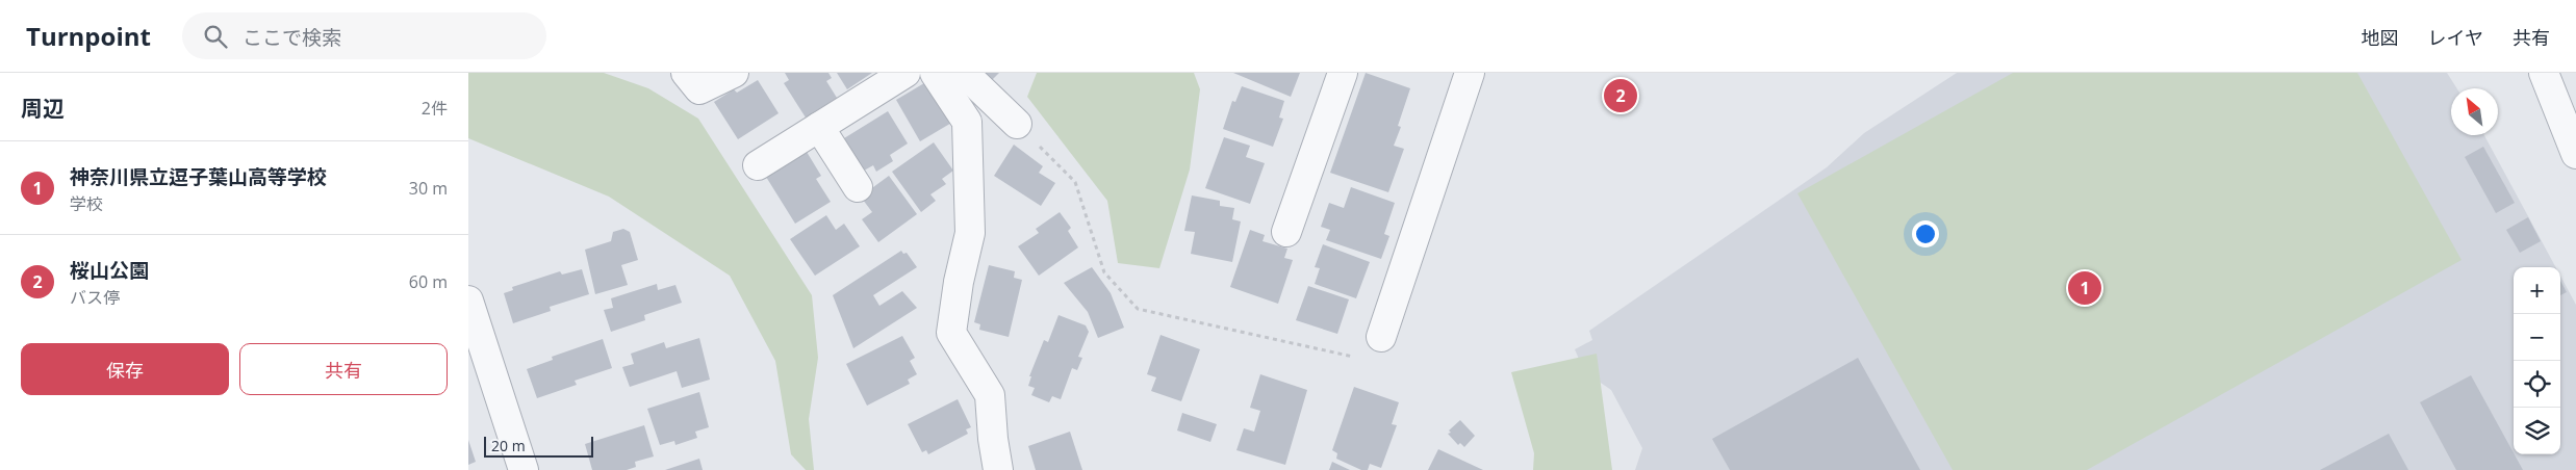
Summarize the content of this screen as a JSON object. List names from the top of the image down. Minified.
{"scale_bar":"20 m","north":"top left","page":{"header":"Turnpoint","search":"ここで検索","nav":["地図","レイヤ","共有"],"heading":["周辺","2件"],"pins":["2","1"],"list":[{"mark":"1","name":"神奈川県立逗子葉山高等学校","note":"学校","value":"30 m"},{"mark":"2","name":"桜山公園","note":"バス停","value":"60 m"}],"map_buttons":["+","−"],"buttons":["保存","共有"],"scale":"20 m"}}
